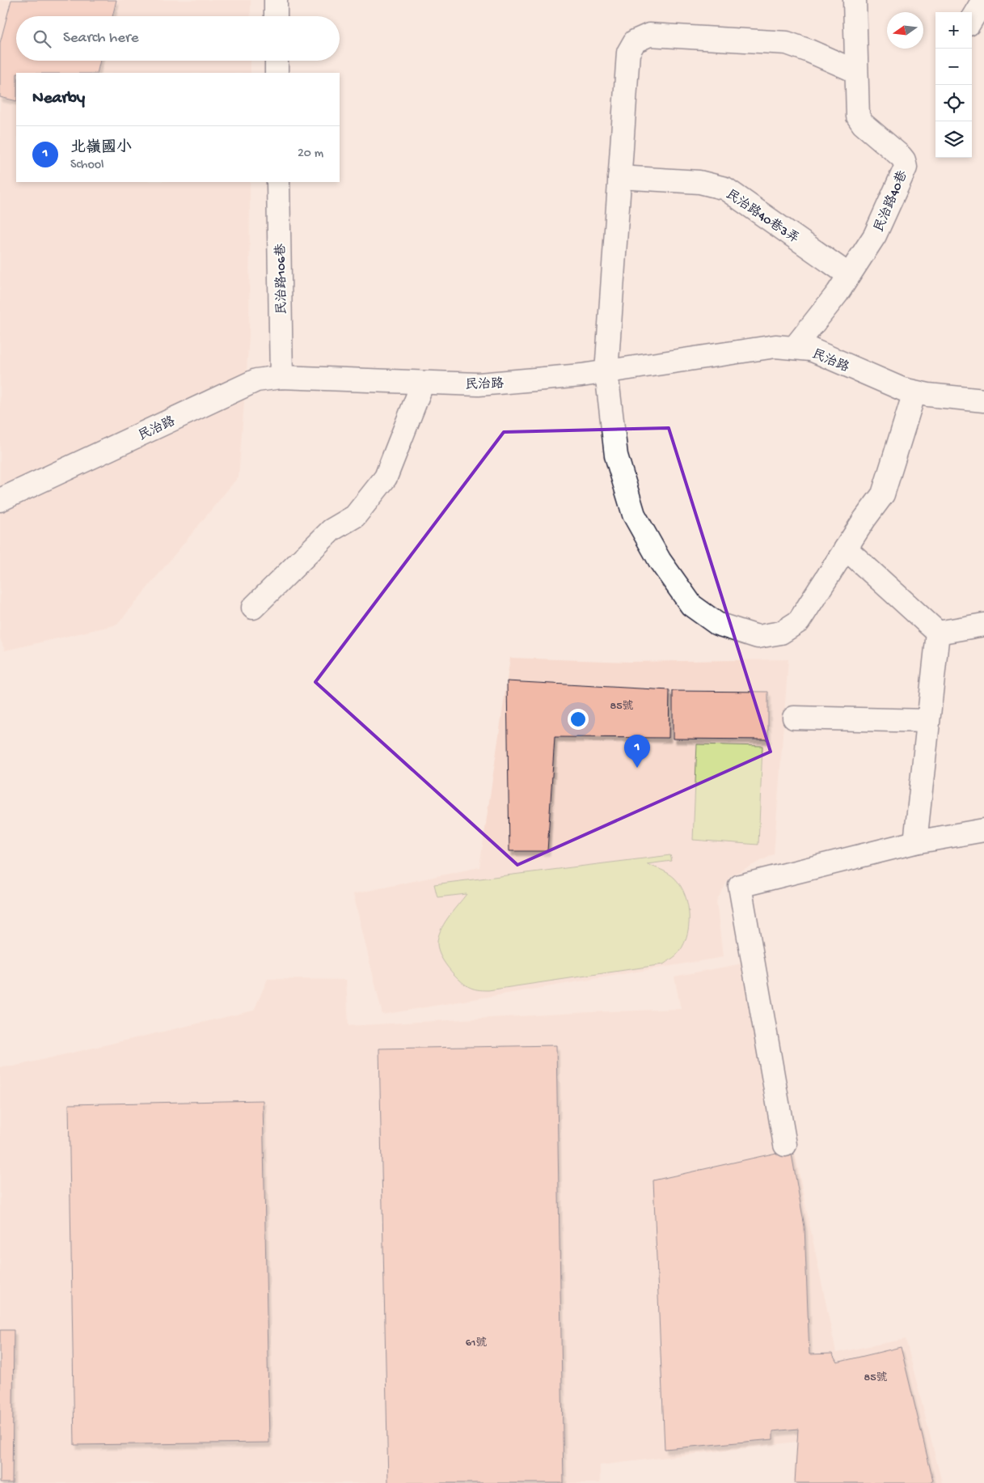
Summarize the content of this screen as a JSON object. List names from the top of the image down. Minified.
{"streets":{"street":["民治路40巷","民治路40巷3弄","民治路106巷","民治路"]},"crossings":[["民治路40巷","民治路40巷3弄"],["民治路40巷","民治路"],["民治路106巷","民治路"]],"house_numbers":["85號","61號","85號"],"north":"left","page":{"map_buttons":["+","−"],"search":"Search here","heading":"Nearby","list":[{"mark":"1","name":"北嶺國小","note":"School","value":"20 m"}],"pins":"1"}}
